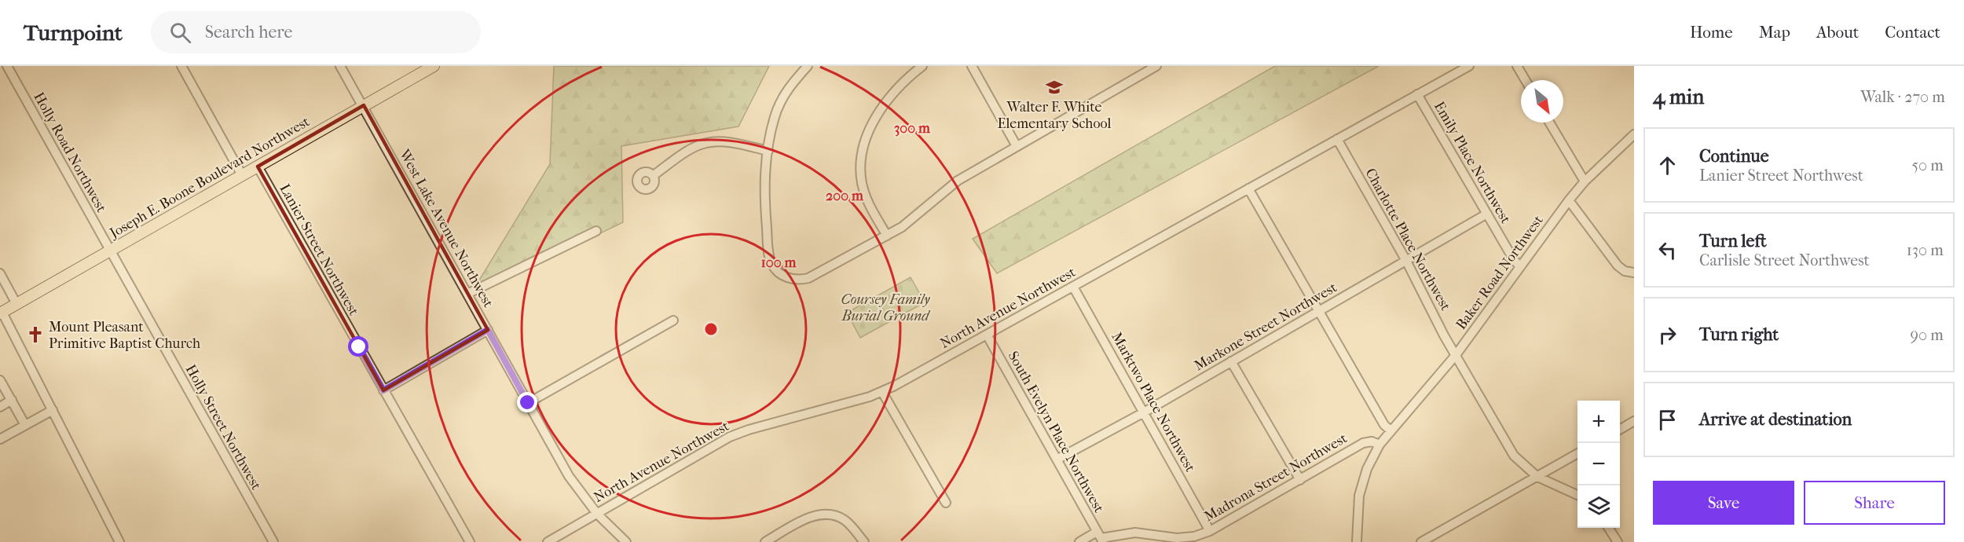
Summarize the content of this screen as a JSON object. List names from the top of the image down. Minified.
{"streets":{"main road":["Joseph E. Boone Boulevard Northwest"],"street":["Holly Road Northwest","Emily Place Northwest","West Lake Avenue Northwest","Charlotte Place Northwest","Lanier Street Northwest","Baker Road Northwest","North Avenue Northwest","Markone Street Northwest","Marktwo Place Northwest","Holly Street Northwest","South Evelyn Place Northwest","Madrona Street Northwest"]},"crossings":[["Holly Road Northwest","Joseph E. Boone Boulevard Northwest"],["Holly Road Northwest","Holly Street Northwest"],["Emily Place Northwest","Baker Road Northwest"],["Emily Place Northwest","North Avenue Northwest"],["Emily Place Northwest","Markone Street Northwest"],["Joseph E. Boone Boulevard Northwest","West Lake Avenue Northwest"],["Joseph E. Boone Boulevard Northwest","Lanier Street Northwest"],["Joseph E. Boone Boulevard Northwest","Holly Street Northwest"],["West Lake Avenue Northwest","North Avenue Northwest"],["Charlotte Place Northwest","Baker Road Northwest"],["Charlotte Place Northwest","North Avenue Northwest"],["Charlotte Place Northwest","Markone Street Northwest"],["Baker Road Northwest","Madrona Street Northwest"],["North Avenue Northwest","Marktwo Place Northwest"],["North Avenue Northwest","South Evelyn Place Northwest"],["Markone Street Northwest","Marktwo Place Northwest"],["Markone Street Northwest","South Evelyn Place Northwest"],["Marktwo Place Northwest","Madrona Street Northwest"],["South Evelyn Place Northwest","Madrona Street Northwest"]],"parks":["Coursey Family Burial Ground"],"places":{"school or university":["Walter F. White Elementary School"],"church":["Mount Pleasant Primitive Baptist Church"]},"north":"bottom right","page":{"header":"Turnpoint","search":"Search here","nav":["Home","Map","About","Contact"],"heading":["4 min","Walk · 270 m"],"list":[["Continue","Lanier Street Northwest","50 m"],["Turn left","Carlisle Street Northwest","130 m"],["Turn right","90 m"],"Arrive at destination"],"map_buttons":["+","−"],"buttons":["Save","Share"]},"rings":["300 m","200 m","100 m"]}
